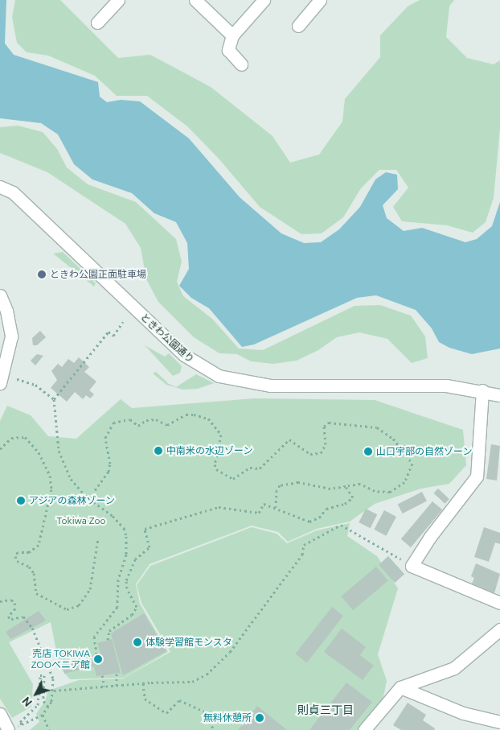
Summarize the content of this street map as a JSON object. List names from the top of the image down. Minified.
{"streets":{"street":["ときわ公園通り"]},"districts":["則貞三丁目"],"parks":["Tokiwa Zoo"],"places":["ときわ公園正面駐車場","中南米の水辺ゾーン","山口宇部の自然ゾーン","アジアの森林ゾーン","体験学習館モンスタ","売店 TOKIWA ZOOべニア館","無料休憩所"],"north":"bottom left"}
